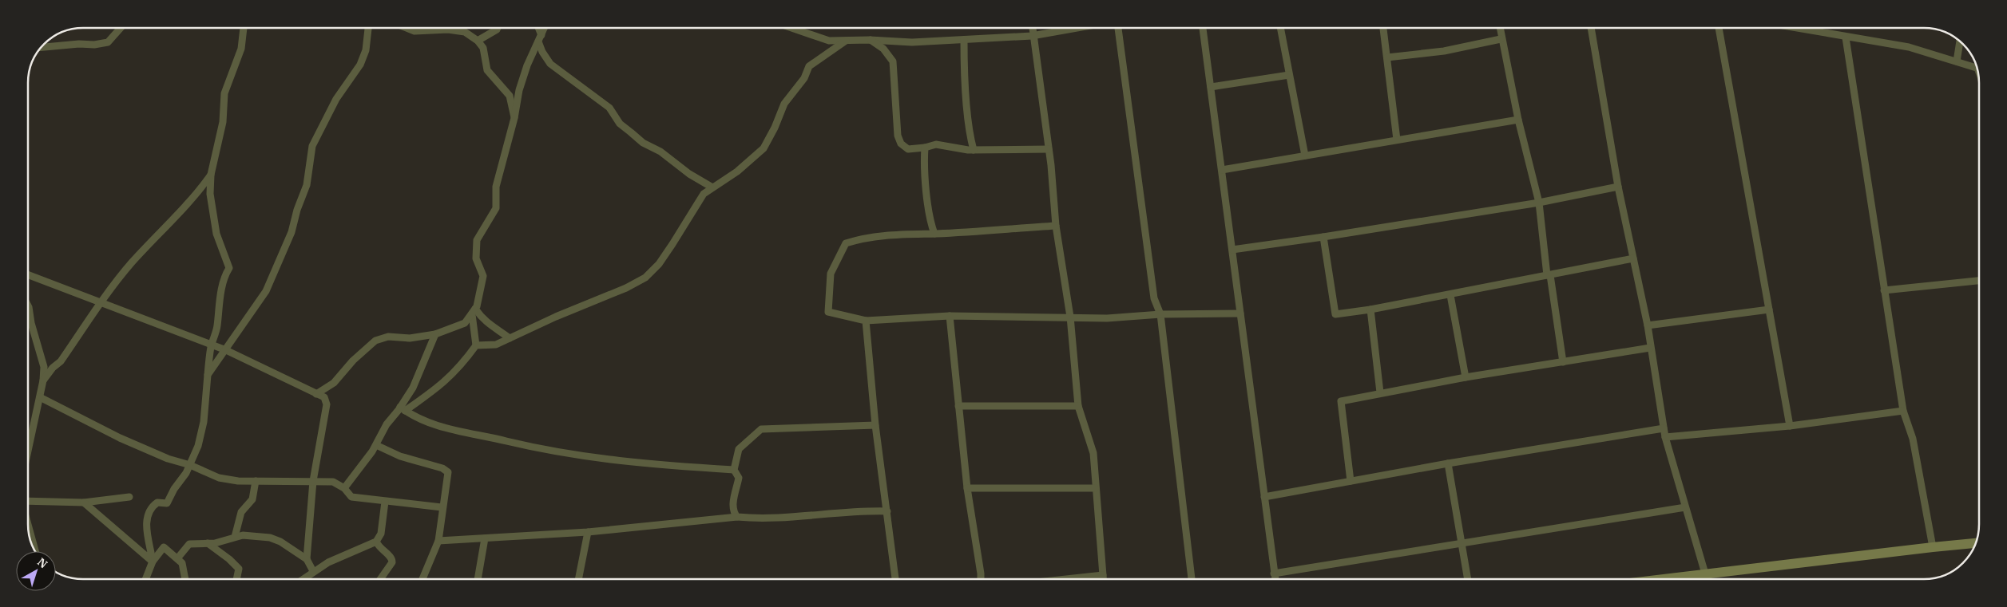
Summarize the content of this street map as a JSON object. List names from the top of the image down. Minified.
{"north":"top right"}
